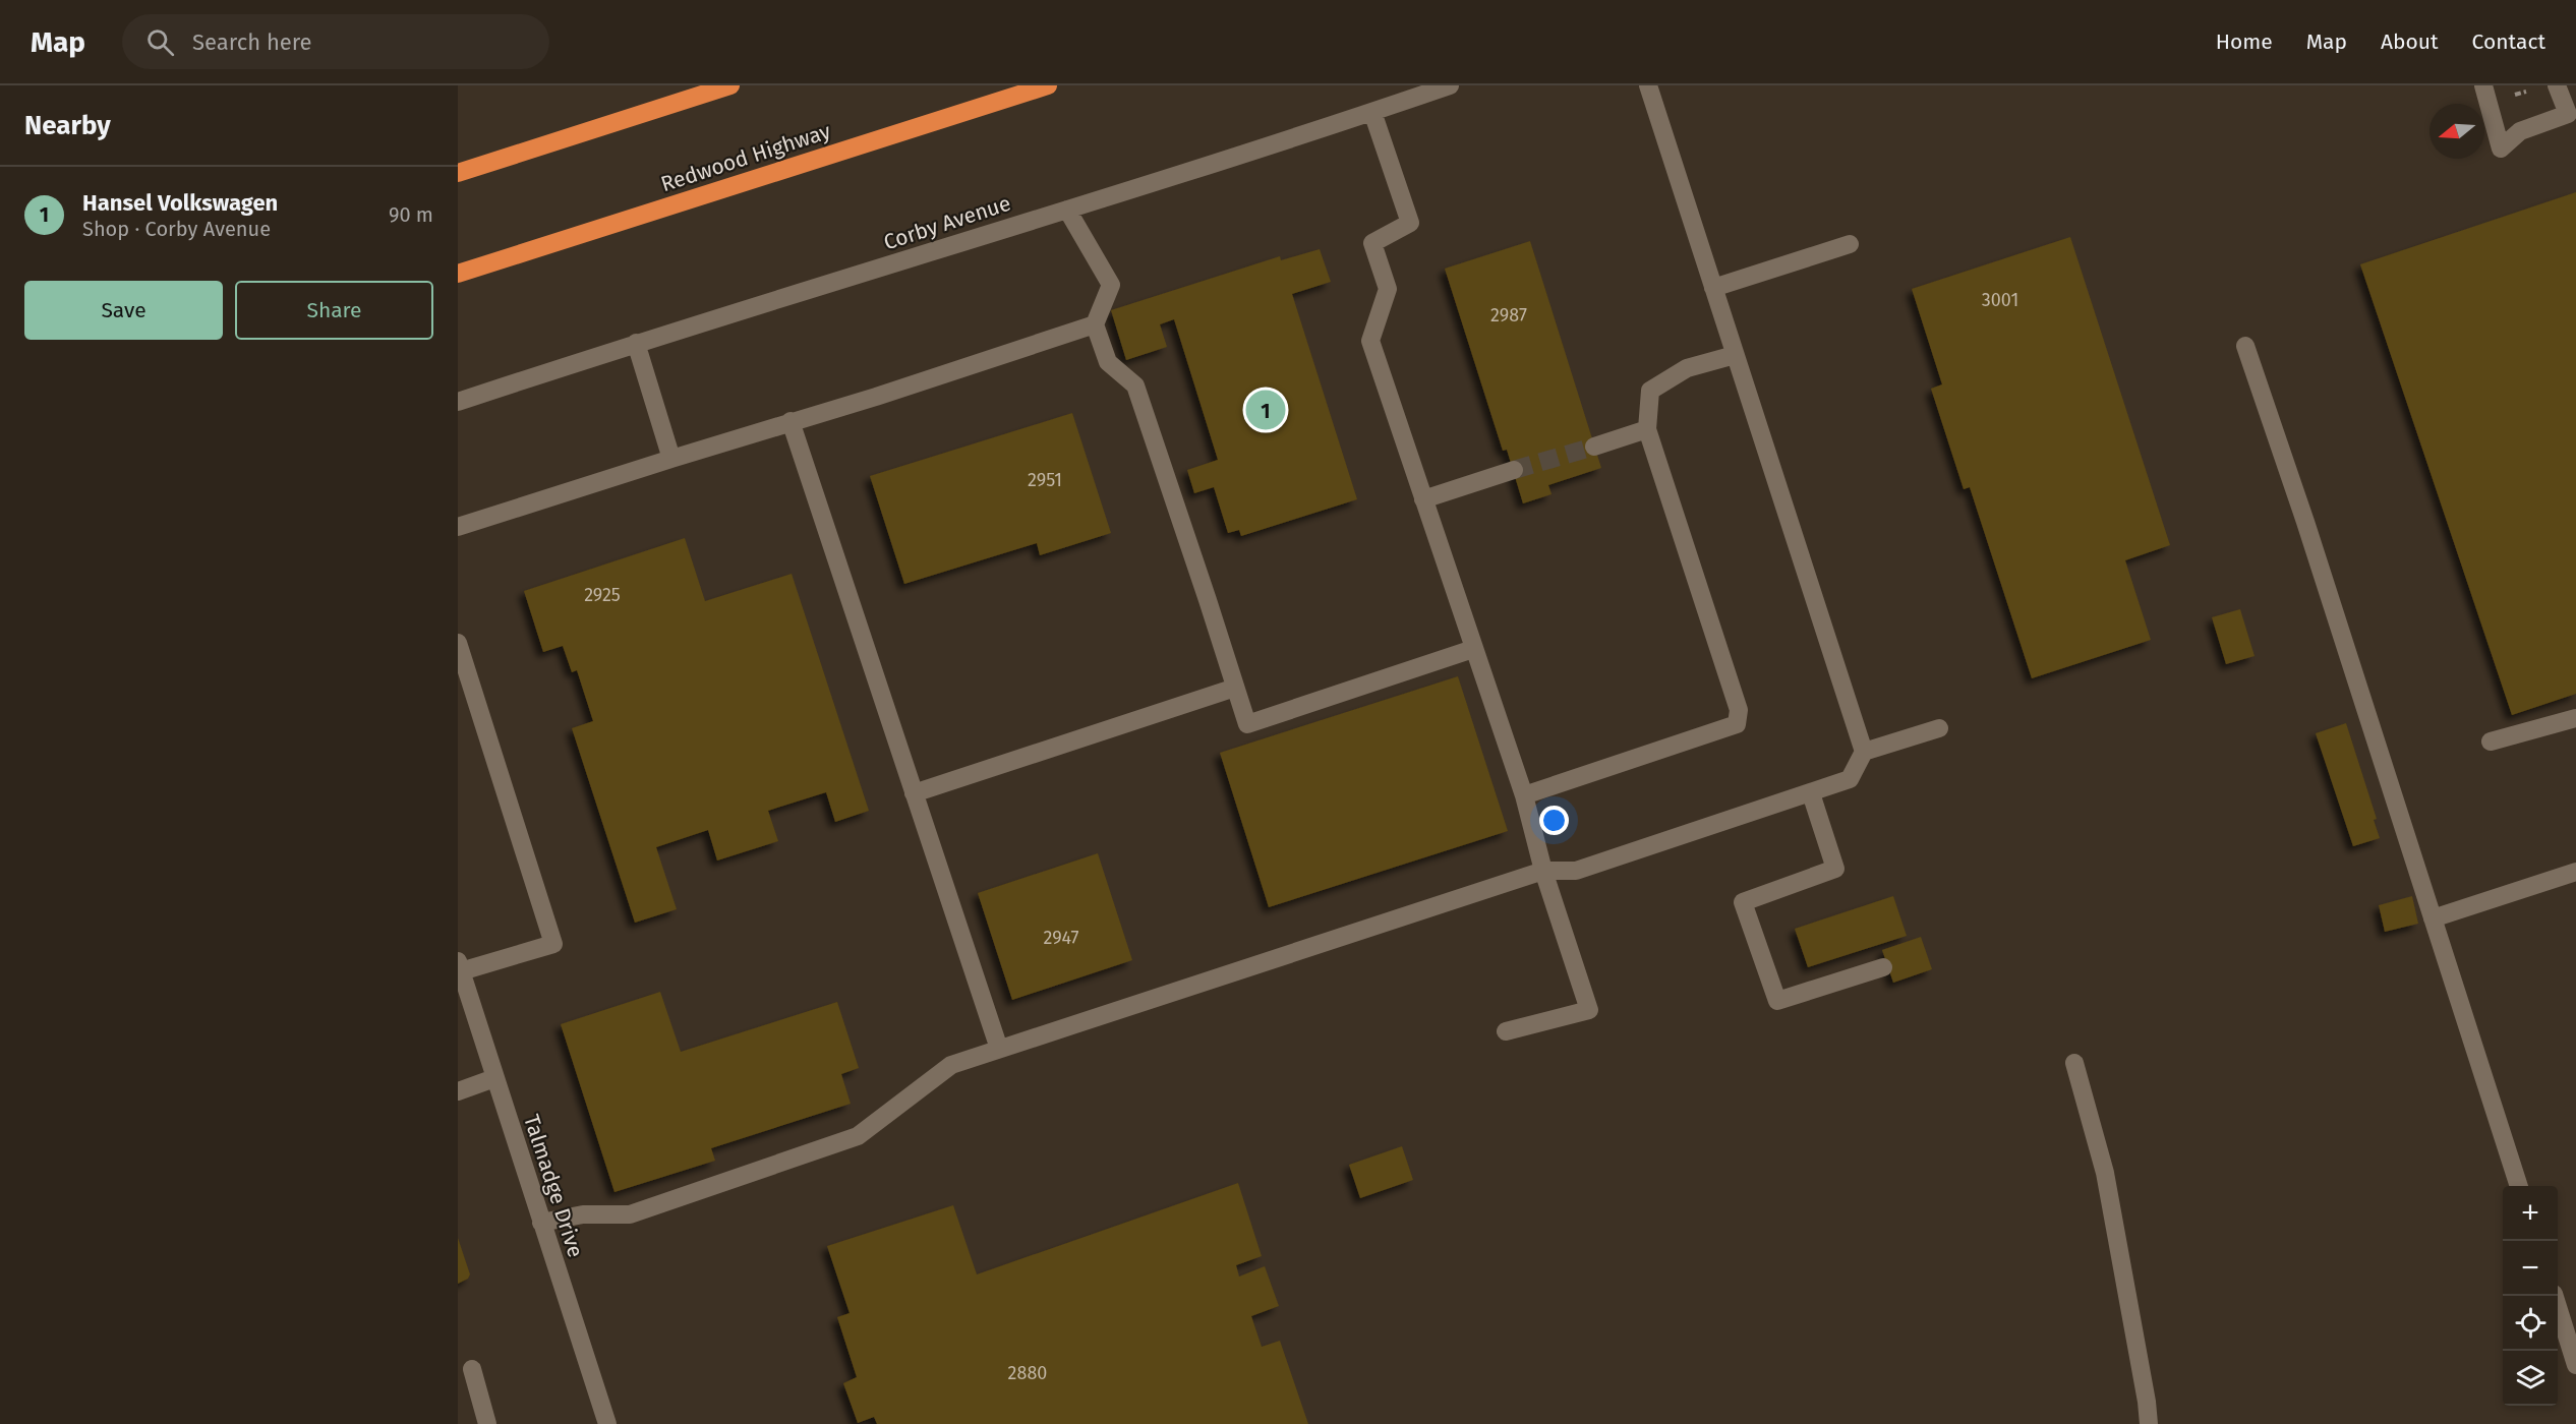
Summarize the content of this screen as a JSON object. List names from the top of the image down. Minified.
{"streets":{"highway":["Redwood Highway"],"street":["Corby Avenue","Talmadge Drive"]},"house_numbers":["3001","2987","2951","2925","2947","2880"],"north":"left","page":{"header":"Map","search":"Search here","nav":["Home","Map","About","Contact"],"heading":"Nearby","list":[{"mark":"1","name":"Hansel Volkswagen","note":"Shop · Corby Avenue","value":"90 m"}],"buttons":["Save","Share"],"pins":"1","map_buttons":["+","−"]}}
